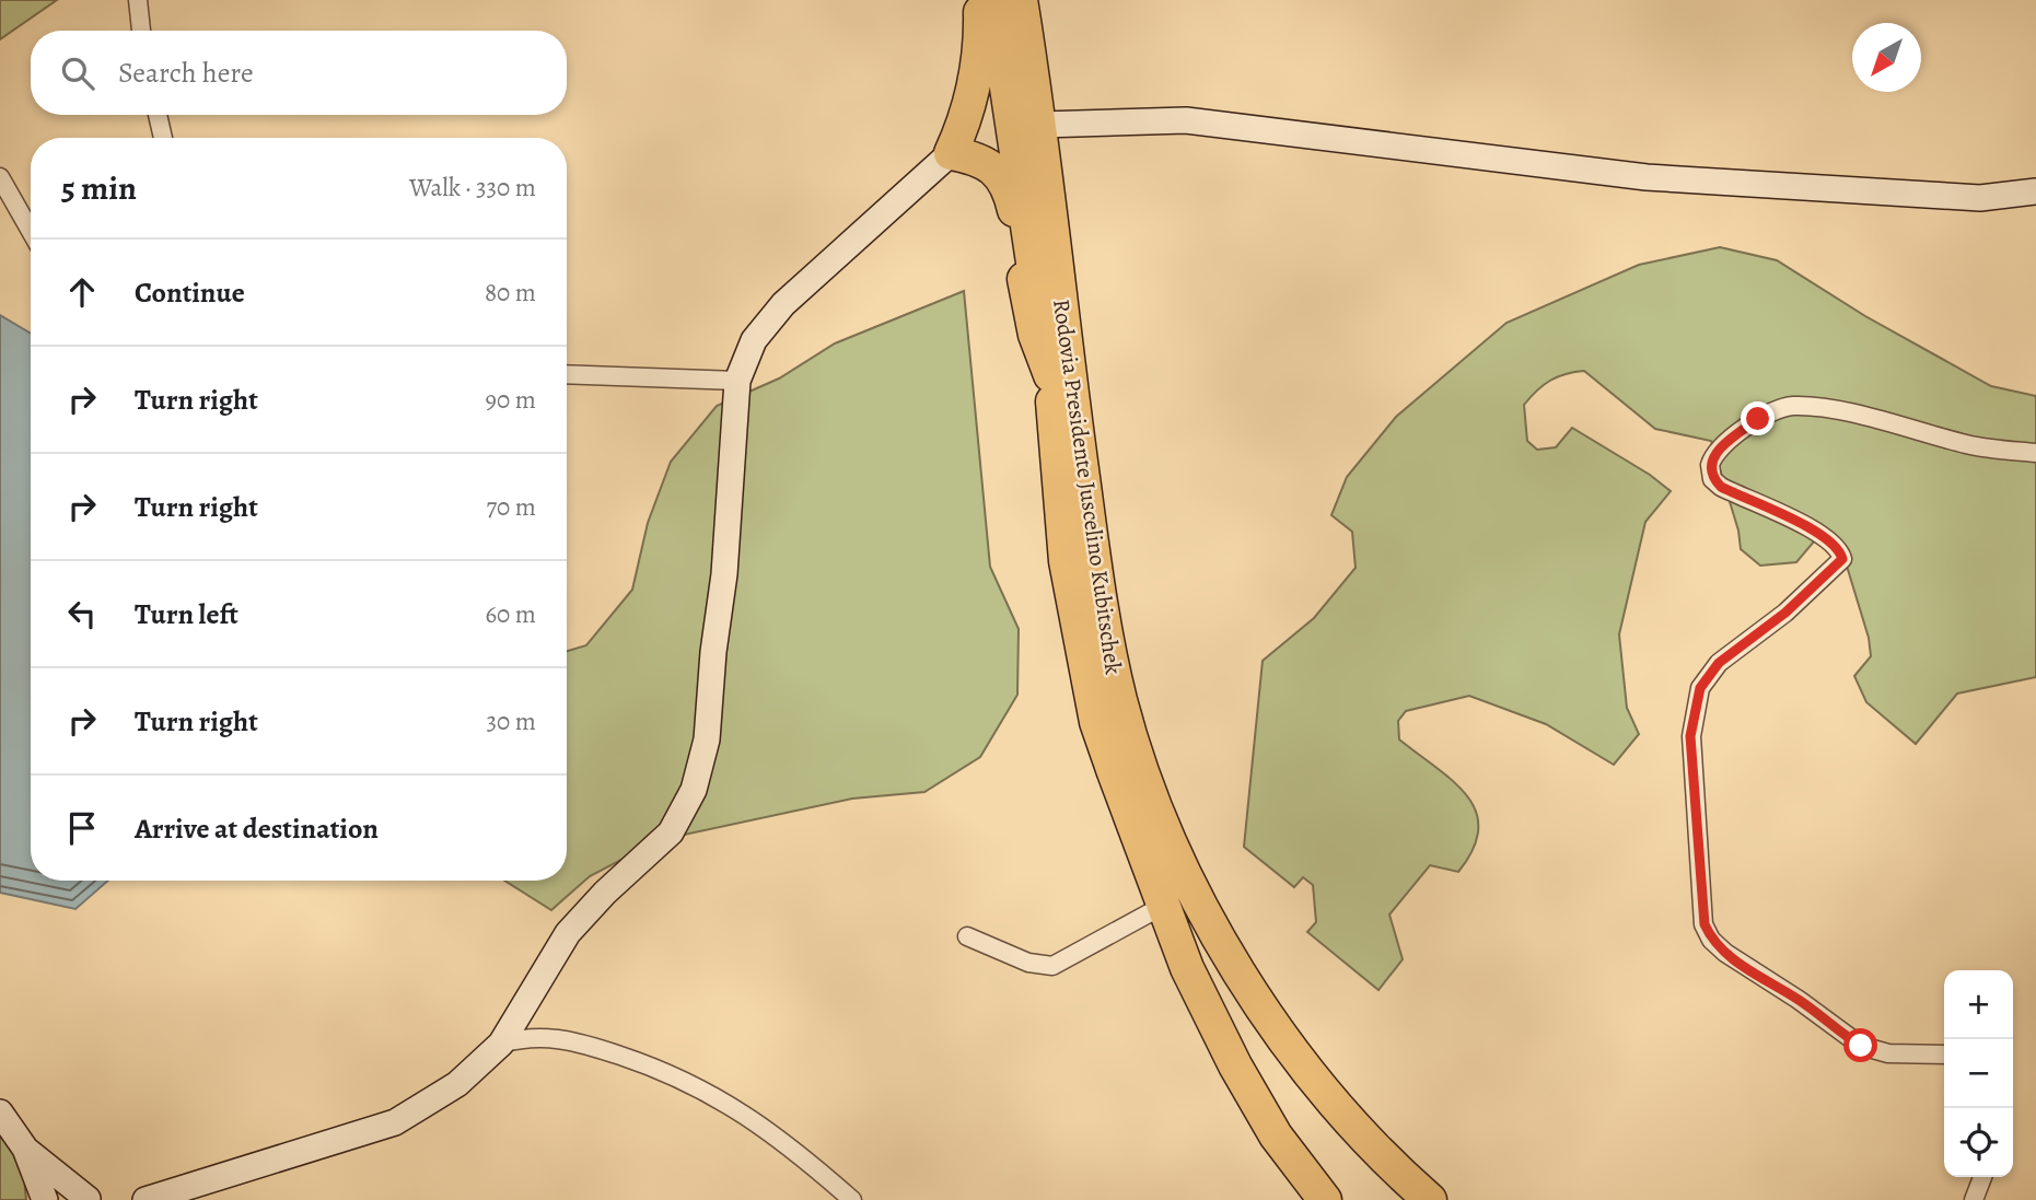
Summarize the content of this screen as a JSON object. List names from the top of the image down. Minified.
{"streets":{"highway":["Rodovia Presidente Juscelino Kubitschek"]},"north":"bottom left","page":{"search":"Search here","heading":["5 min","Walk · 330 m"],"list":[["Continue","80 m"],["Turn right","90 m"],["Turn right","70 m"],["Turn left","60 m"],["Turn right","30 m"],"Arrive at destination"],"map_buttons":["+","−"]}}
